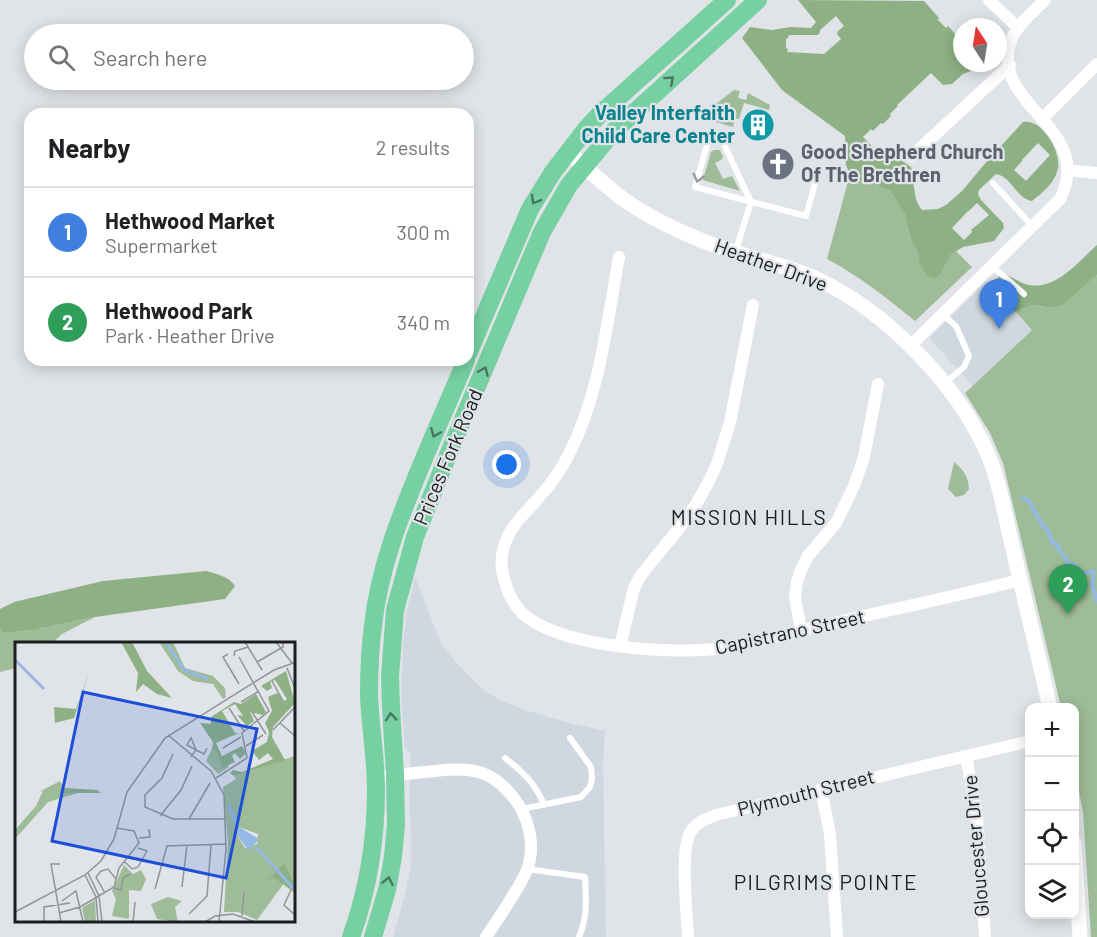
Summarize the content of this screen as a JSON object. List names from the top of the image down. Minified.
{"streets":{"main road":["Prices Fork Road"],"street":["Heather Drive","Capistrano Street","Plymouth Street","Gloucester Drive"]},"crossings":[["Heather Drive","Prices Fork Road"],["Heather Drive","Capistrano Street"],["Plymouth Street","Gloucester Drive"]],"districts":["MISSION HILLS","PILGRIMS POINTE"],"places":{"building":["Valley Interfaith Child Care Center"],"church":["Good Shepherd Church Of The Brethren"]},"north":"top","page":{"search":"Search here","heading":["Nearby","2 results"],"list":[{"mark":"1","name":"Hethwood Market","note":"Supermarket","value":"300 m"},{"mark":"2","name":"Hethwood Park","note":"Park · Heather Drive","value":"340 m"}],"pins":["1","2"],"map_buttons":["+","−"]}}
